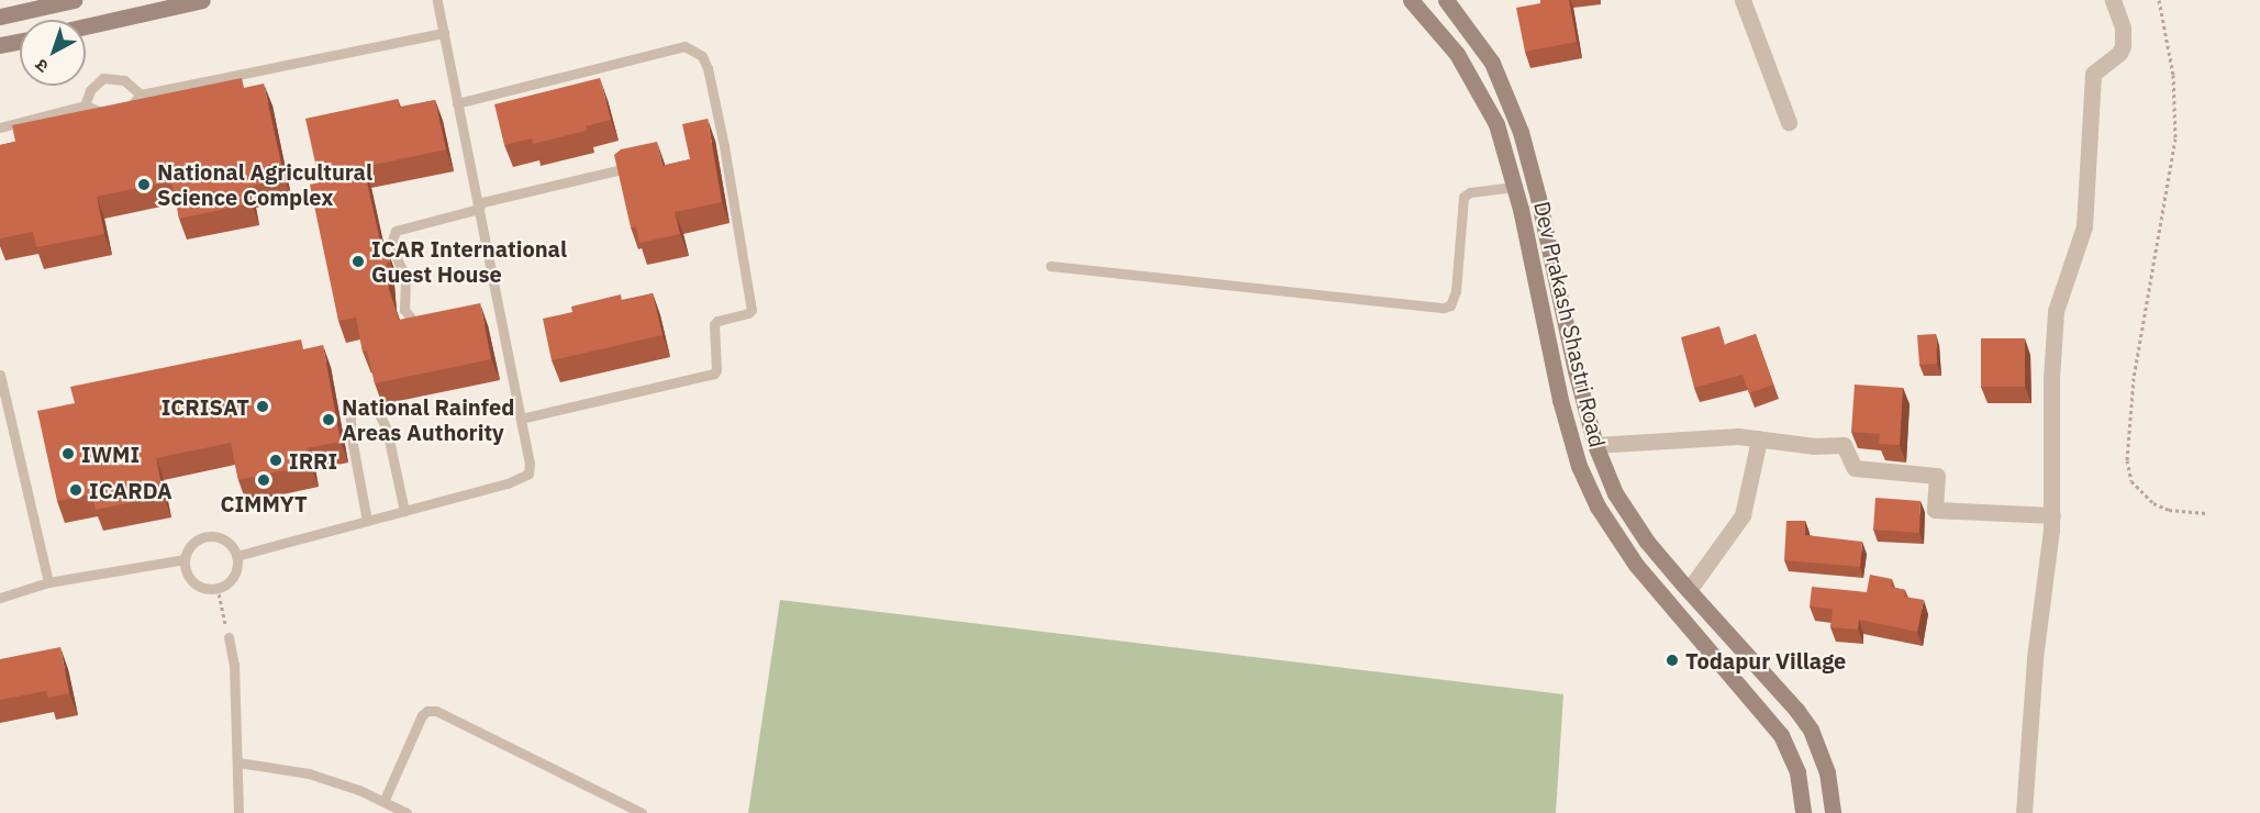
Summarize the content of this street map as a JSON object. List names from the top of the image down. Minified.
{"streets":{"street":["Dev Prakash Shastri Road"]},"places":["National Agricultural Science Complex","ICAR International Guest House","ICRISAT","National Rainfed Areas Authority","IWMI","IRRI","CIMMYT","ICARDA","Todapur Village"],"north":"bottom left"}
